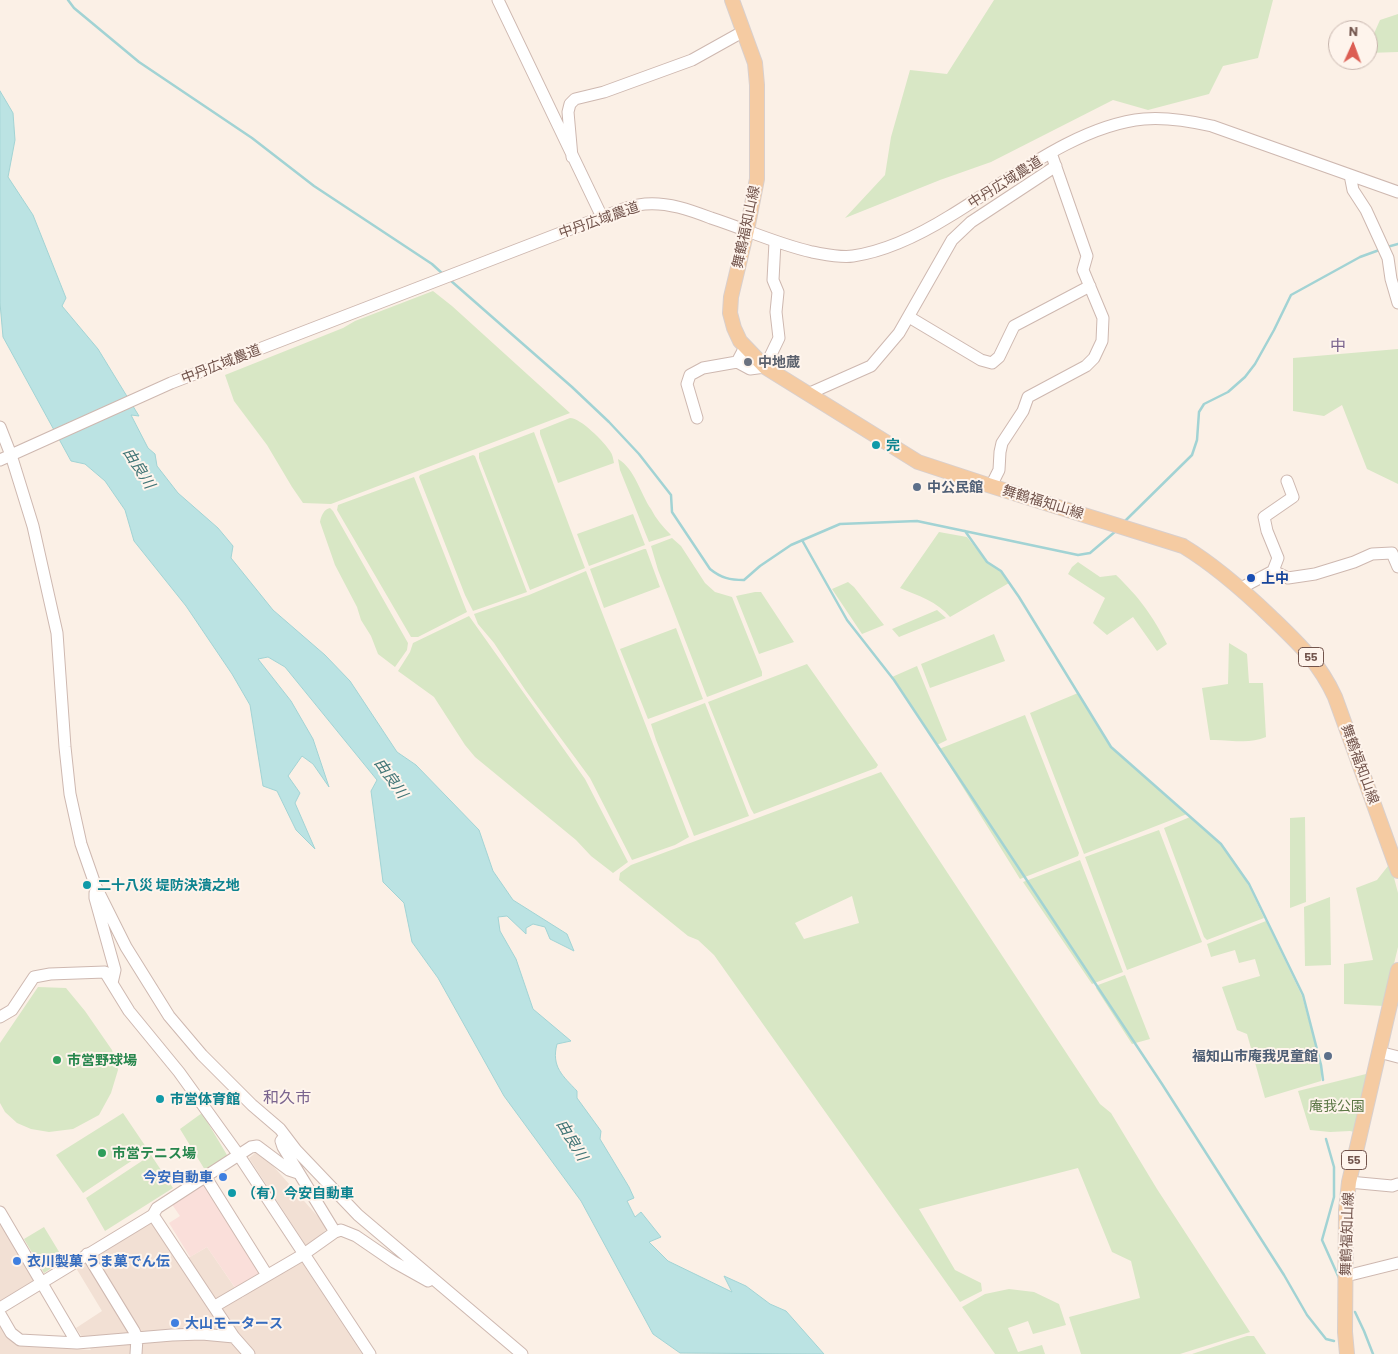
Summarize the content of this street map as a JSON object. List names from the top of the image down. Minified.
{"streets":{"main road":["舞鶴福知山線","55"],"street":["中丹広域農道"]},"crossings":[["中丹広域農道","舞鶴福知山線"]],"districts":["中","和久市"],"water":["由良川"],"parks":["庵我公園"],"places":["中地蔵","完","中公民館","上中","二十八災 堤防決潰之地","福知山市庵我児童館","市営野球場","市営体育館","市営テニス場","今安自動車","（有）今安自動車","衣川製菓 うま菓でん伝","大山モータース"],"north":"top"}
